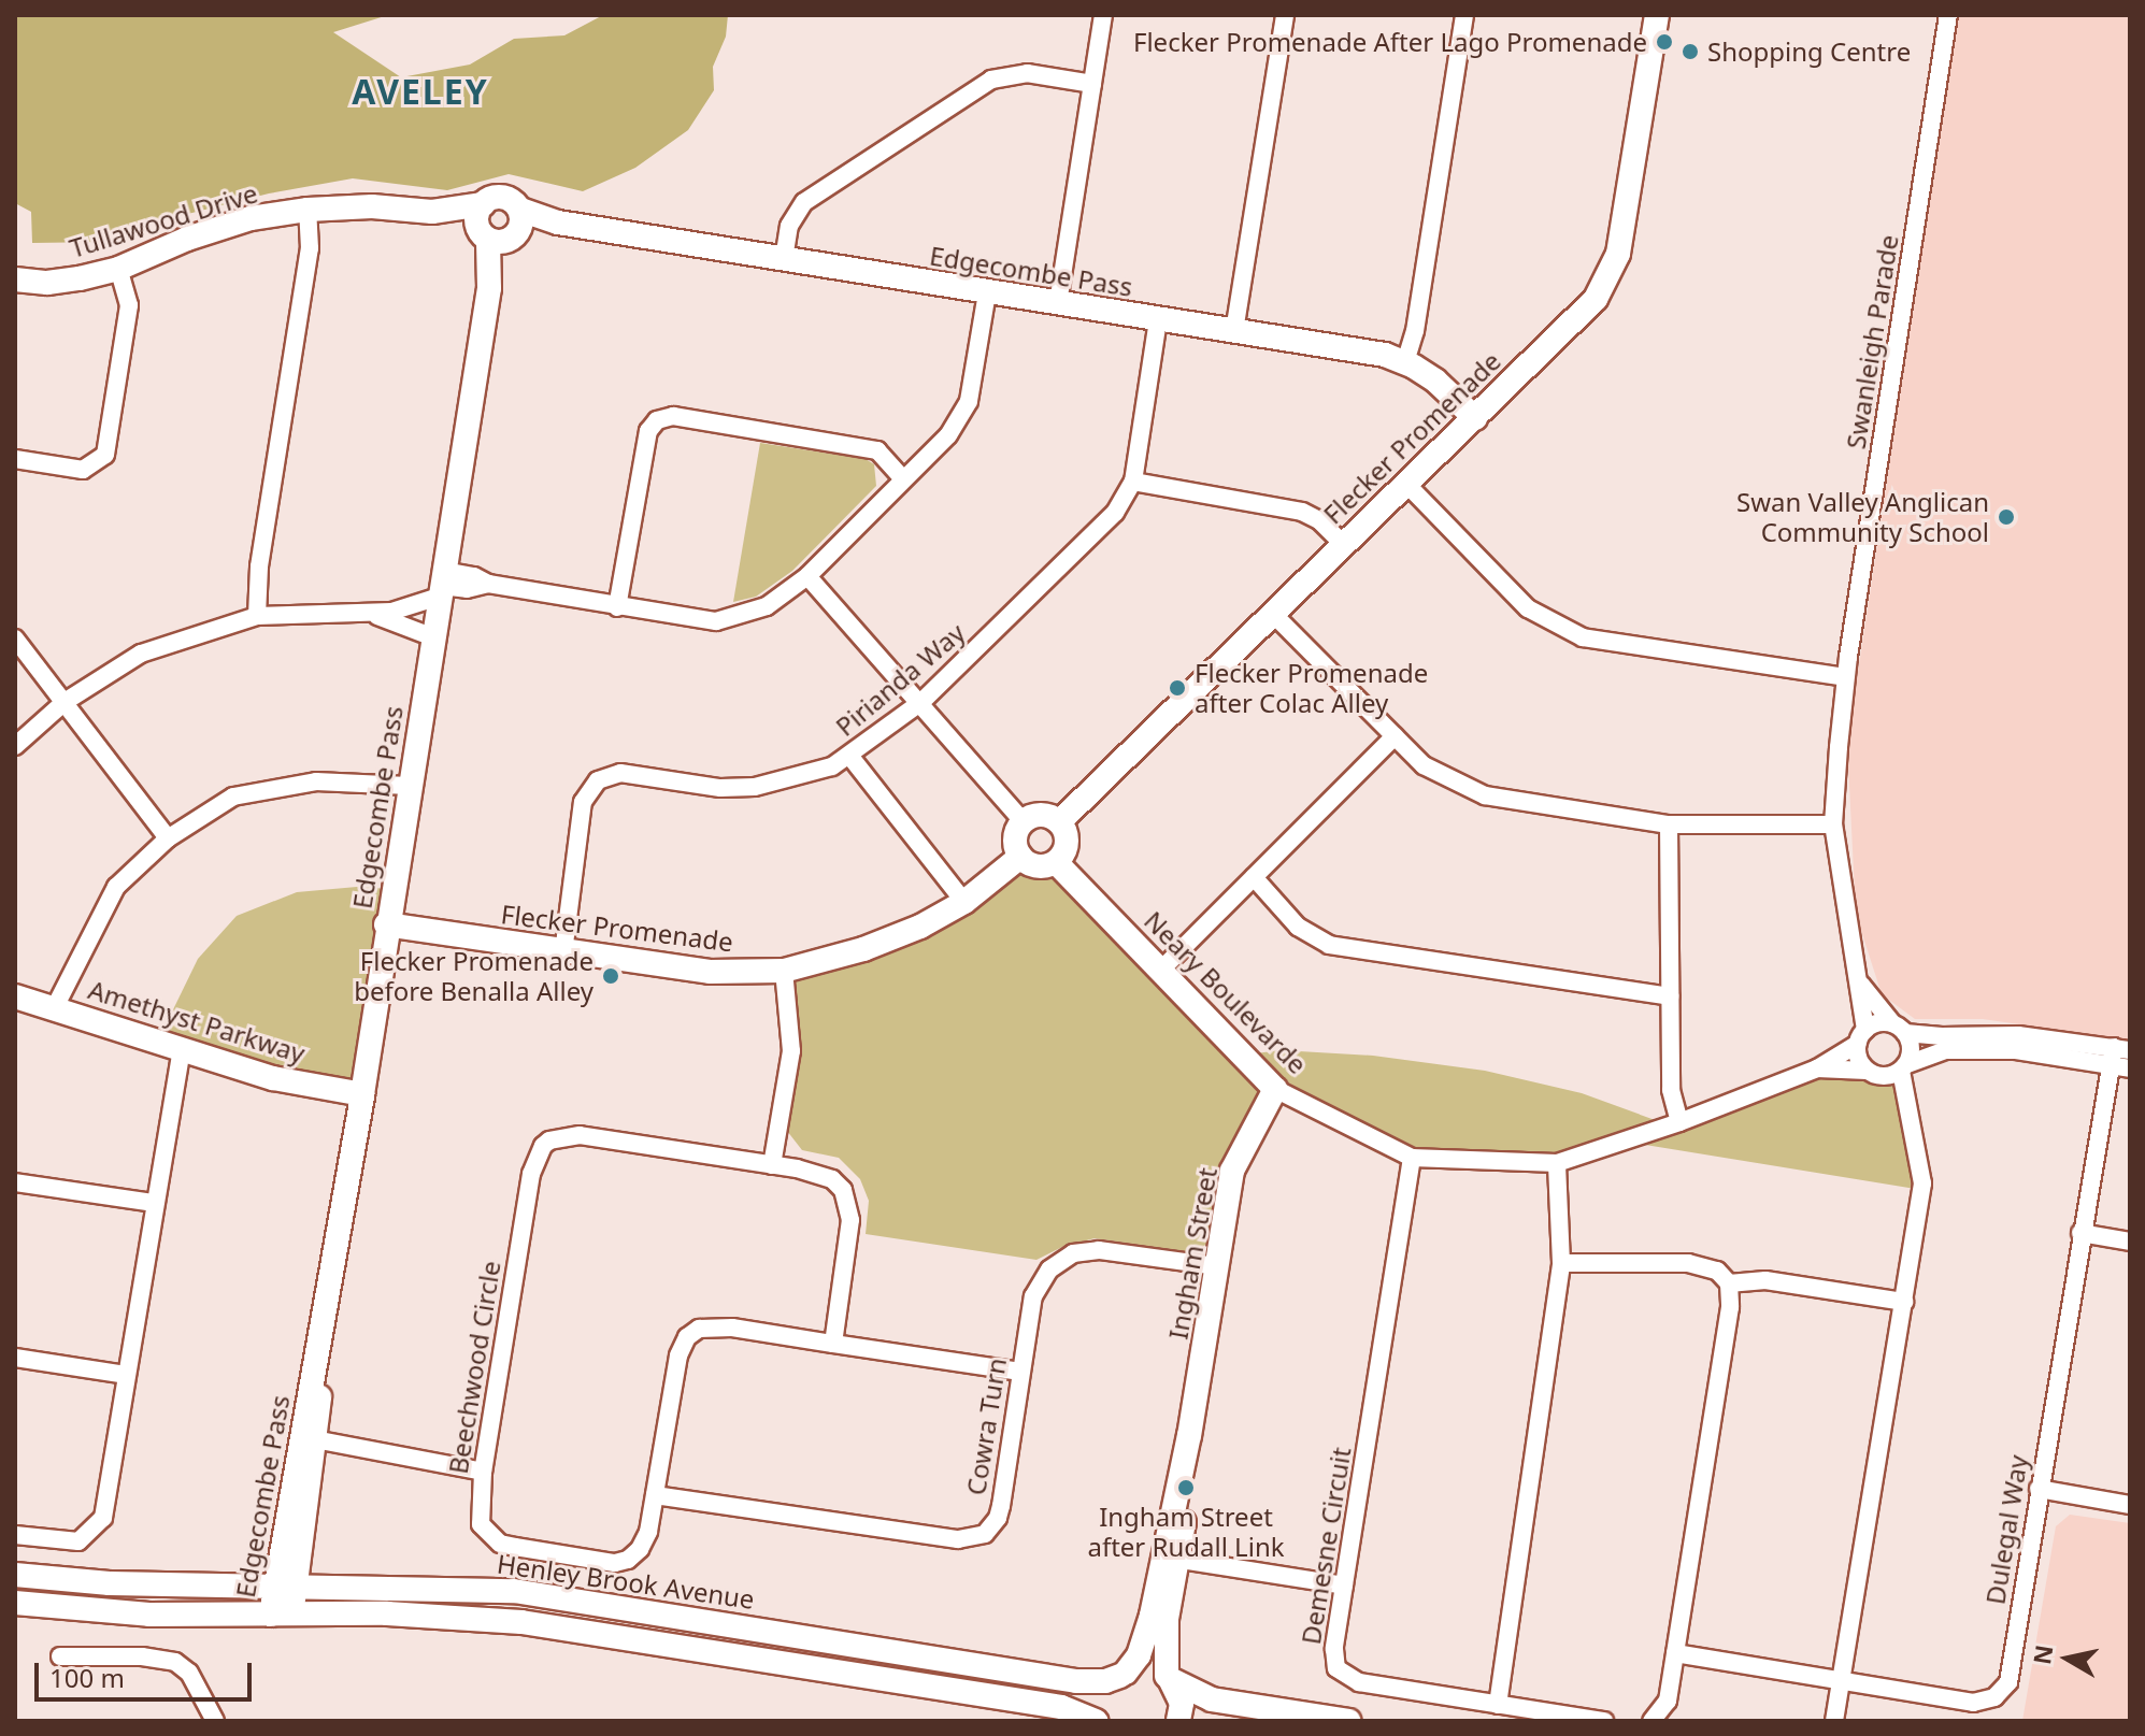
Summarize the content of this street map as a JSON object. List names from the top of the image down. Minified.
{"streets":{"street":["Tullawood Drive","Edgecombe Pass","Swanleigh Parade","Flecker Promenade","Pirianda Way","Neary Boulevarde","Amethyst Parkway","Ingham Street","Beechwood Circle","Cowra Turn","Dulegal Way","Demesne Circuit","Henley Brook Avenue"]},"crossings":[["Tullawood Drive","Edgecombe Pass"],["Edgecombe Pass","Flecker Promenade"],["Edgecombe Pass","Pirianda Way"],["Edgecombe Pass","Amethyst Parkway"],["Edgecombe Pass","Henley Brook Avenue"],["Swanleigh Parade","Neary Boulevarde"],["Flecker Promenade","Pirianda Way"],["Flecker Promenade","Neary Boulevarde"],["Neary Boulevarde","Ingham Street"],["Neary Boulevarde","Demesne Circuit"],["Ingham Street","Cowra Turn"],["Ingham Street","Henley Brook Avenue"],["Beechwood Circle","Cowra Turn"]],"districts":["AVELEY"],"places":["Flecker Promenade After Lago Promenade","Shopping Centre","Swan Valley Anglican Community School","Flecker Promenade after Colac Alley","Flecker Promenade before Benalla Alley","Ingham Street after Rudall Link"],"scale_bar":"100 m","north":"left"}
